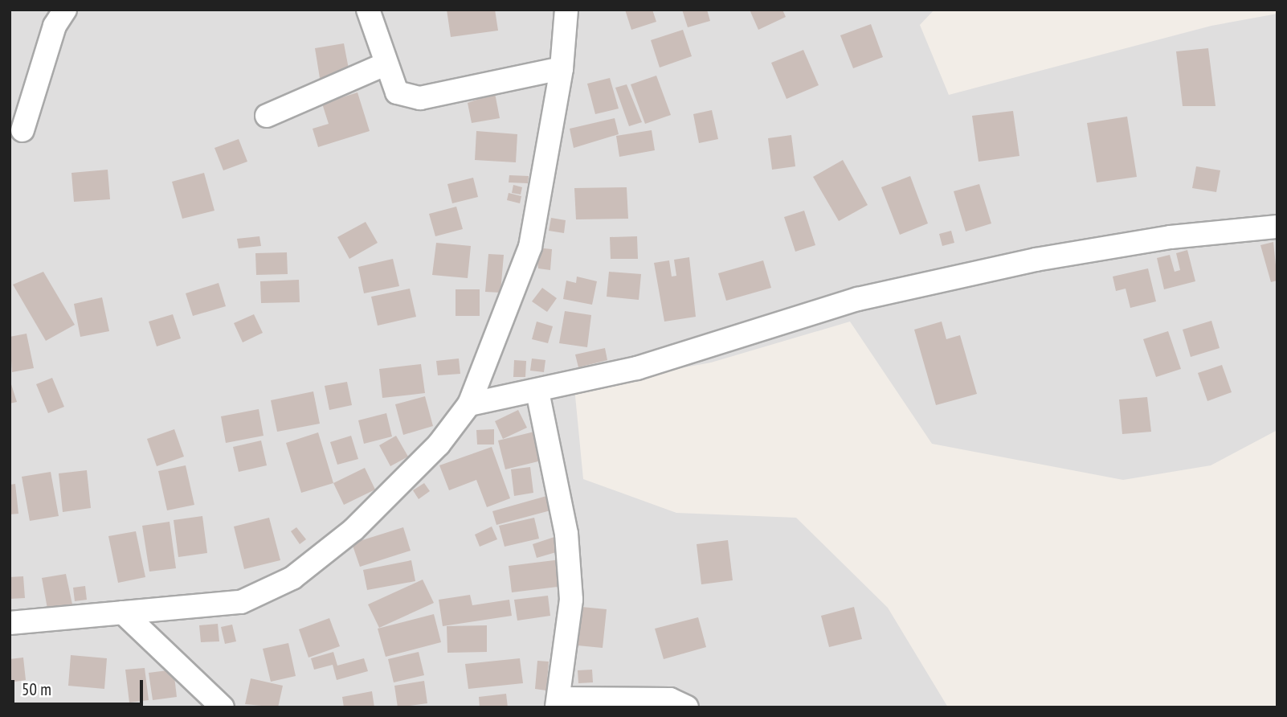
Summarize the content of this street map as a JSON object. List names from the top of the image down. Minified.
{"scale_bar":"50 m"}
